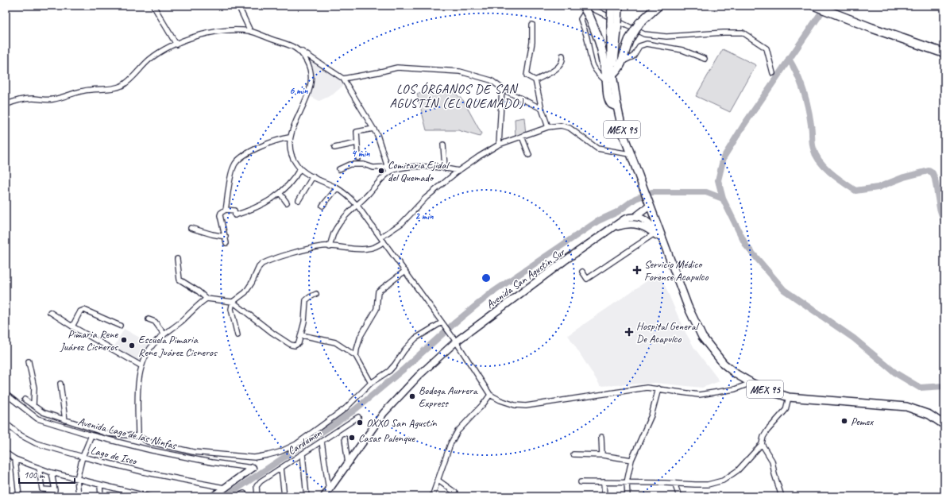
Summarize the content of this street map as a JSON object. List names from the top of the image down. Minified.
{"streets":{"main road":["MEX 95","Avenida San Agustín Sur"],"street":["Avenida Lago de las Ninfas","Cardumen","Lago de Iseo"]},"crossings":[["MEX 95","Avenida San Agustín Sur"]],"districts":["LOS ÓRGANOS DE SAN AGUSTÍN (EL QUEMADO)"],"places":{"other":["Comisaria Ejidal del Quemado","Pimaria Rene Juárez Cisneros","Escuela Pimaria Rene Juárez Cisneros","Bodega Aurrera Express","Pemex","OXXO San Agustín","Casas Palenque"],"health":["Servicio Médico Forense Acapulco","Hospital General De Acapulco"]},"scale_bar":"100 m","rings":["6 min","4 min","2 min"]}
